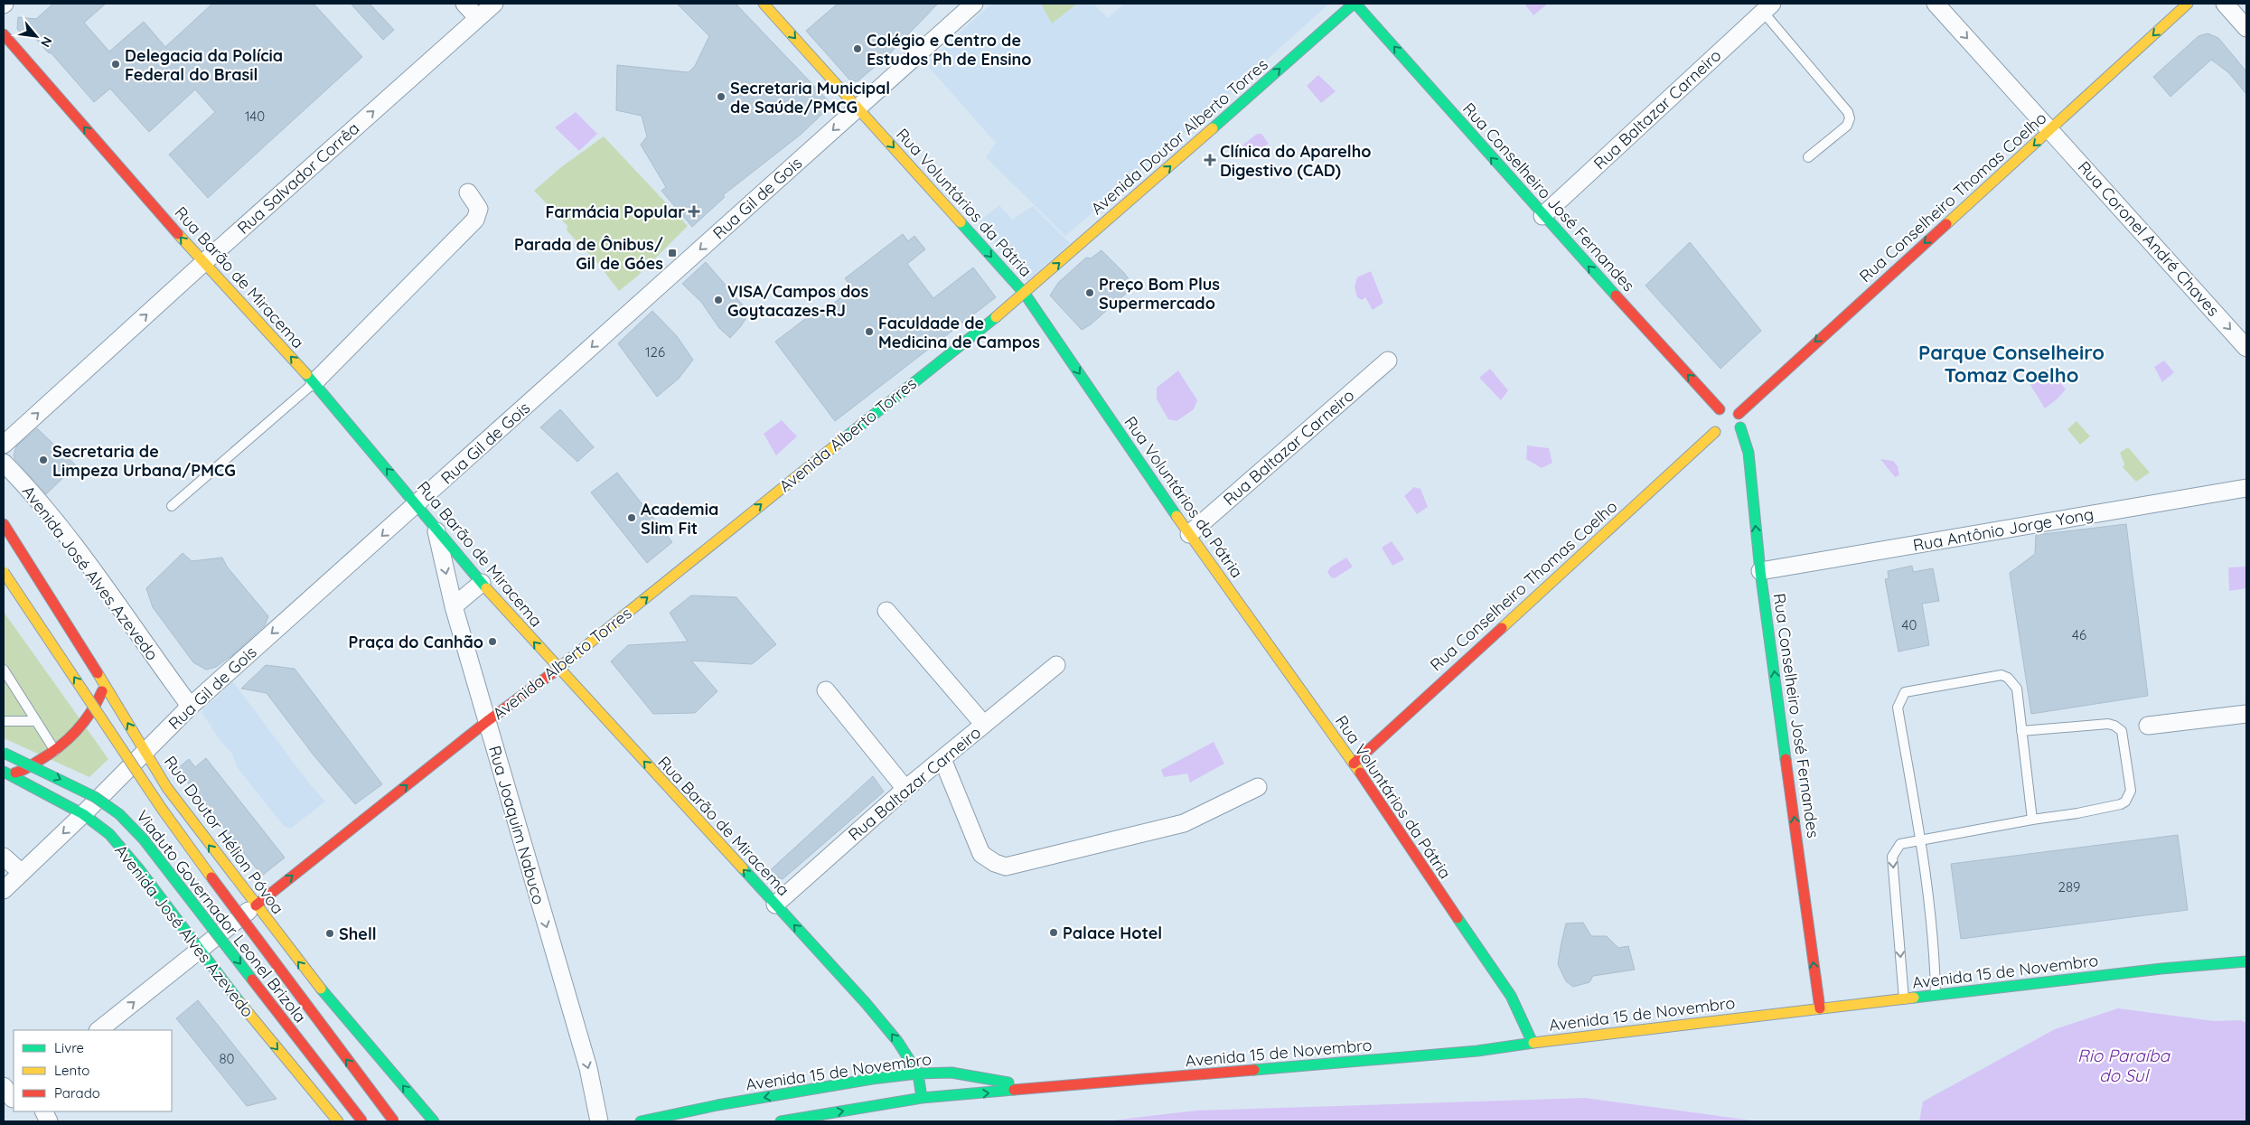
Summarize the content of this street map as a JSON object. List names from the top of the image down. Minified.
{"streets":{"main road":["Avenida Doutor Alberto Torres","Rua Conselheiro José Fernandes","Rua Conselheiro Thomas Coelho","Rua Voluntários da Pátria","Rua Barão de Miracema","Avenida Alberto Torres","Avenida José Alves Azevedo","Rua Doutor Hélion Póvoa","Viaduto Governador Leonel Brizola","Avenida 15 de Novembro"],"street":["Rua Baltazar Carneiro","Rua Salvador Corrêa","Rua Gil de Gois","Rua Coronel André Chaves","Rua Antônio Jorge Yong","Rua Joaquim Nabuco"]},"crossings":[["Rua Baltazar Carneiro","Rua Conselheiro José Fernandes"],["Rua Baltazar Carneiro","Rua Voluntários da Pátria"],["Rua Baltazar Carneiro","Rua Barão de Miracema"],["Avenida Doutor Alberto Torres","Rua Conselheiro José Fernandes"],["Avenida Doutor Alberto Torres","Rua Voluntários da Pátria"],["Avenida Doutor Alberto Torres","Avenida Alberto Torres"],["Rua Salvador Corrêa","Rua Barão de Miracema"],["Rua Conselheiro José Fernandes","Rua Conselheiro Thomas Coelho"],["Rua Conselheiro José Fernandes","Rua Antônio Jorge Yong"],["Rua Conselheiro José Fernandes","Avenida 15 de Novembro"],["Rua Conselheiro Thomas Coelho","Rua Voluntários da Pátria"],["Rua Conselheiro Thomas Coelho","Rua Coronel André Chaves"],["Rua Gil de Gois","Rua Voluntários da Pátria"],["Rua Gil de Gois","Rua Barão de Miracema"],["Rua Gil de Gois","Avenida José Alves Azevedo"],["Rua Gil de Gois","Rua Doutor Hélion Póvoa"],["Rua Voluntários da Pátria","Avenida Alberto Torres"],["Rua Voluntários da Pátria","Avenida 15 de Novembro"],["Rua Barão de Miracema","Avenida Alberto Torres"],["Rua Barão de Miracema","Rua Joaquim Nabuco"],["Rua Barão de Miracema","Avenida 15 de Novembro"],["Avenida Alberto Torres","Avenida José Alves Azevedo"],["Avenida Alberto Torres","Rua Joaquim Nabuco"],["Avenida Alberto Torres","Rua Doutor Hélion Póvoa"]],"one_way":["Avenida Doutor Alberto Torres","Rua Salvador Corrêa","Rua Conselheiro José Fernandes","Rua Conselheiro Thomas Coelho","Rua Gil de Gois","Rua Voluntários da Pátria","Rua Coronel André Chaves","Rua Barão de Miracema","Avenida Alberto Torres","Rua Joaquim Nabuco","Rua Doutor Hélion Póvoa"],"districts":["Parque Conselheiro Tomaz Coelho"],"water":["Rio Paraíba do Sul"],"places":{"other":["Colégio e Centro de Estudos Ph de Ensino","Delegacia da Polícia Federal do Brasil","Secretaria Municipal de Saúde/PMCG","Preço Bom Plus Supermercado","VISA/Campos dos Goytacazes-RJ","Faculdade de Medicina de Campos","Secretaria de Limpeza Urbana/PMCG","Academia Slim Fit","Praça do Canhão","Palace Hotel","Shell"],"health":["Clínica do Aparelho Digestivo (CAD)","Farmácia Popular"],"transit":["Parada de Ônibus/ Gil de Góes"]},"house_numbers":["140","126","40","46","289","80"],"legend":["Livre","Lento","Parado"],"north":"bottom right"}
